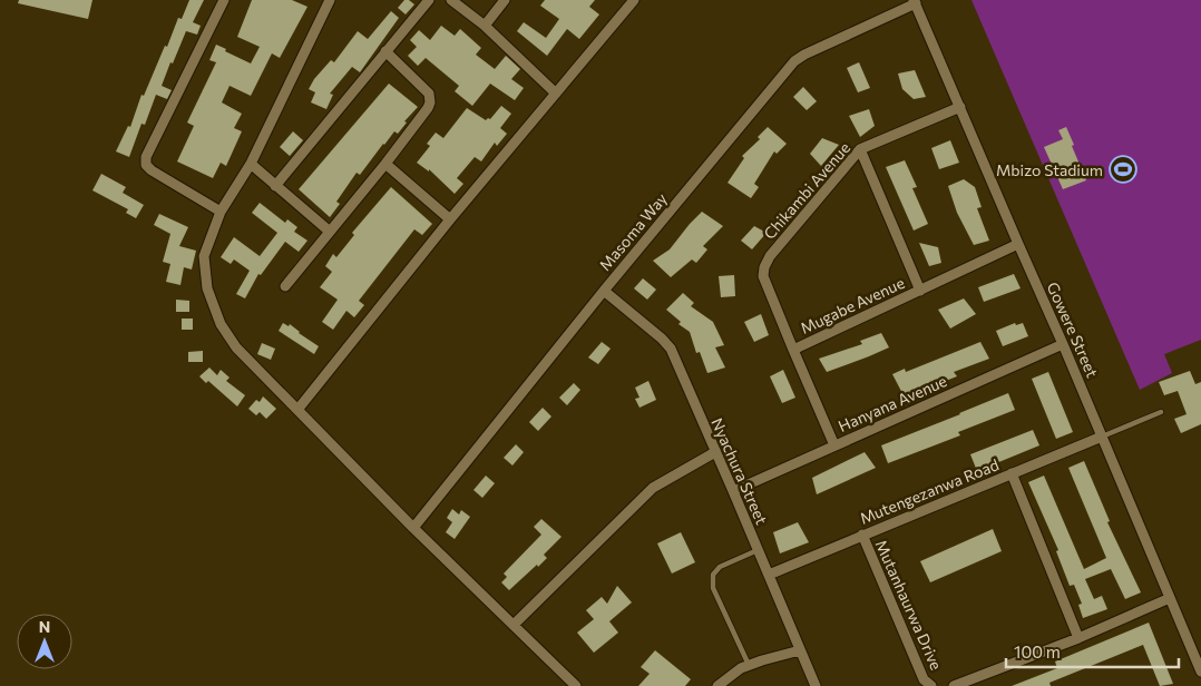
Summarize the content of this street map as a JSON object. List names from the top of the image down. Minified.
{"streets":{"street":["Chikambi Avenue","Masoma Way","Mugabe Avenue","Gowere Street","Hanyana Avenue","Nyachura Street","Mutengezanwa Road","Mutanhaurwa Drive"]},"crossings":[["Chikambi Avenue","Mugabe Avenue"],["Chikambi Avenue","Gowere Street"],["Masoma Way","Gowere Street"],["Masoma Way","Nyachura Street"],["Mugabe Avenue","Gowere Street"],["Mugabe Avenue","Hanyana Avenue"],["Gowere Street","Hanyana Avenue"],["Gowere Street","Mutengezanwa Road"],["Gowere Street","Mutanhaurwa Drive"],["Hanyana Avenue","Nyachura Street"],["Nyachura Street","Mutengezanwa Road"],["Mutengezanwa Road","Mutanhaurwa Drive"]],"places":{"sports":["Mbizo Stadium"]},"scale_bar":"100 m","north":"top"}
